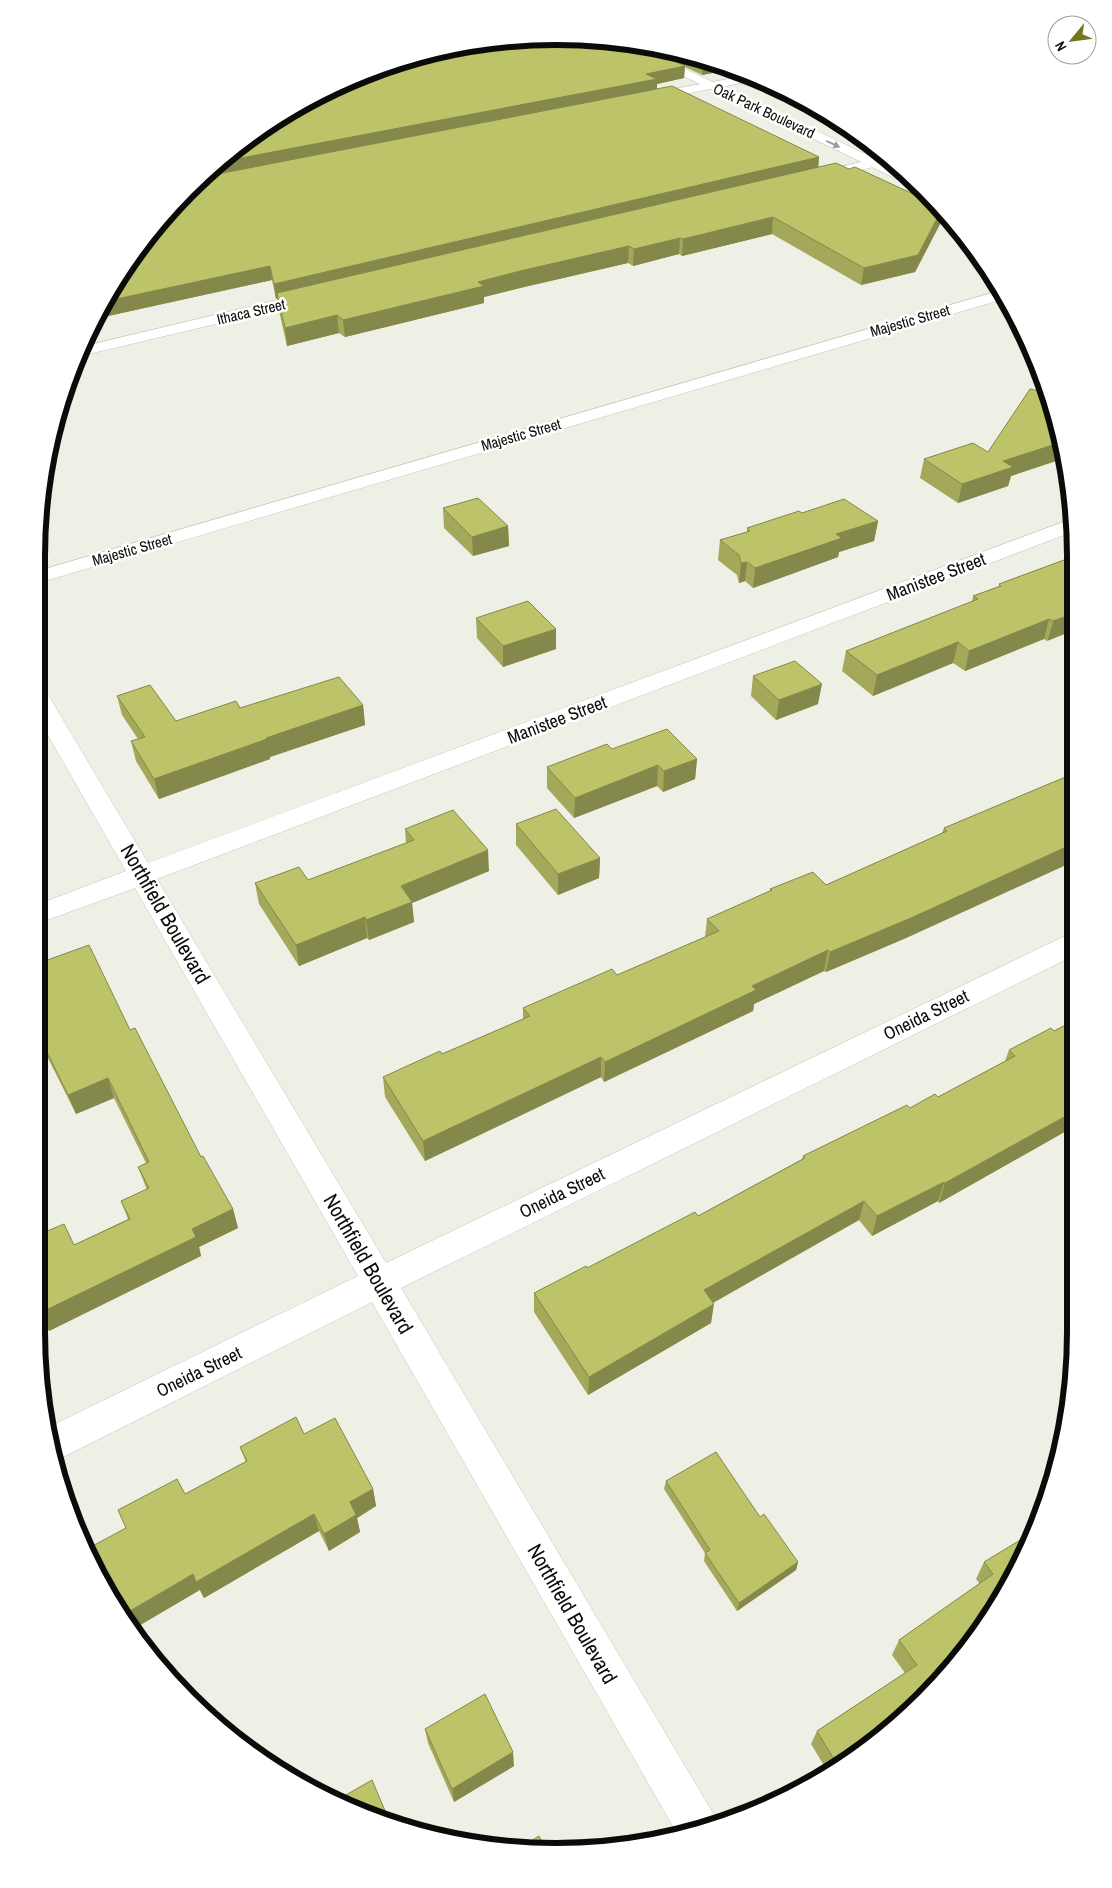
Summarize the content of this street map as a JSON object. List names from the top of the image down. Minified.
{"streets":{"street":["Oak Park Boulevard","Ithaca Street","Majestic Street","Manistee Street","Northfield Boulevard","Oneida Street"]},"crossings":[["Manistee Street","Northfield Boulevard"],["Northfield Boulevard","Oneida Street"]],"north":"bottom left"}
